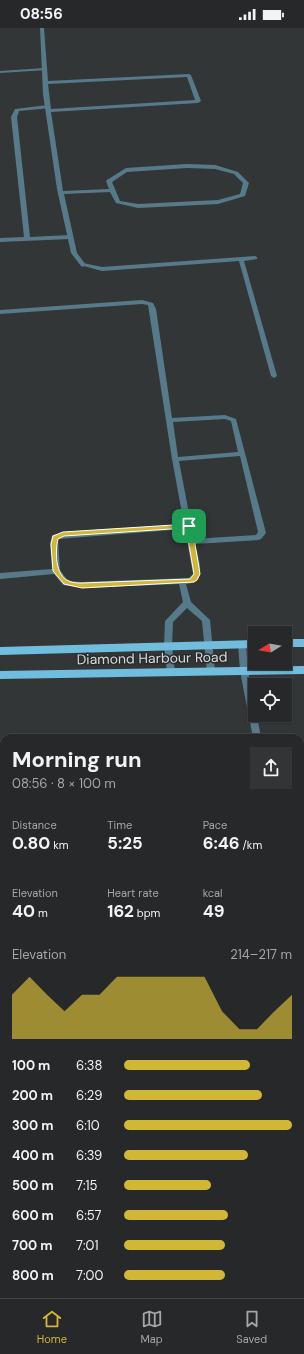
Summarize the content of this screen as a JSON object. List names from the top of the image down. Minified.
{"streets":{"main road":["Diamond Harbour Road"]},"north":"left","page":{"status":"08:56","heading":["Morning run","08:56 · 8 × 100 m"],"stats":[["Distance","0.80 km"],["Time","5:25"],["Pace","6:46 /km"],["Elevation","40 m"],["Heart rate","162 bpm"],["kcal","49"]],"chart":["Elevation","214–217 m"],"list":[{"name":"100 m","note":"6:38"},{"name":"200 m","note":"6:29"},{"name":"300 m","note":"6:10"},{"name":"400 m","note":"6:39"},{"name":"500 m","note":"7:15"},{"name":"600 m","note":"6:57"},{"name":"700 m","note":"7:01"},{"name":"800 m","note":"7:00"}],"tabs":["Home","Map","Saved"]}}
